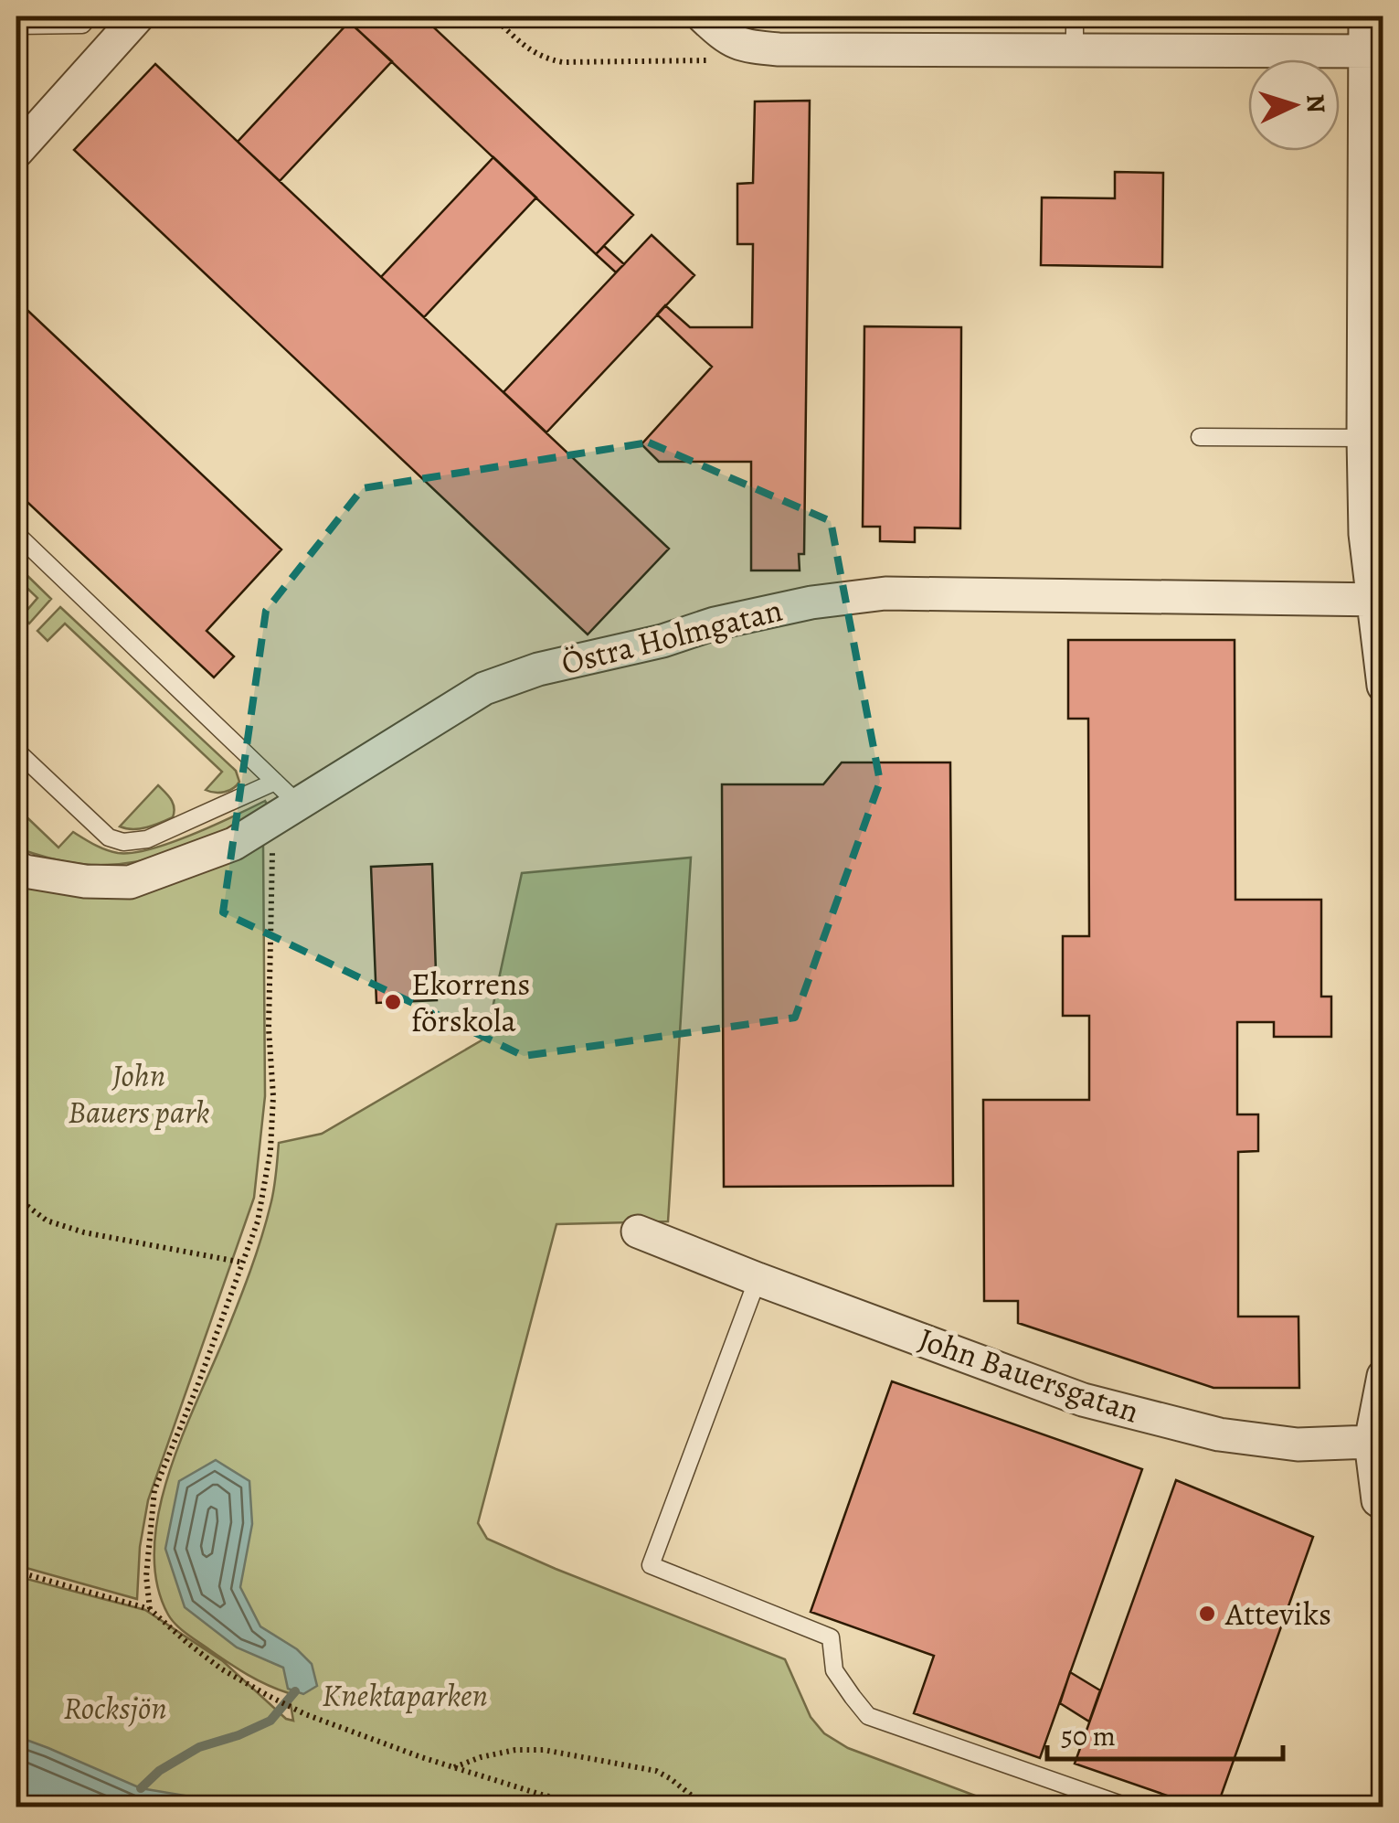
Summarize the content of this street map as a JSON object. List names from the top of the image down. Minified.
{"streets":{"street":["Östra Holmgatan","John Bauersgatan"]},"parks":["John Bauers park","Knektaparken","Rocksjön"],"places":["Ekorrens förskola","Atteviks"],"scale_bar":"50 m","north":"right"}
